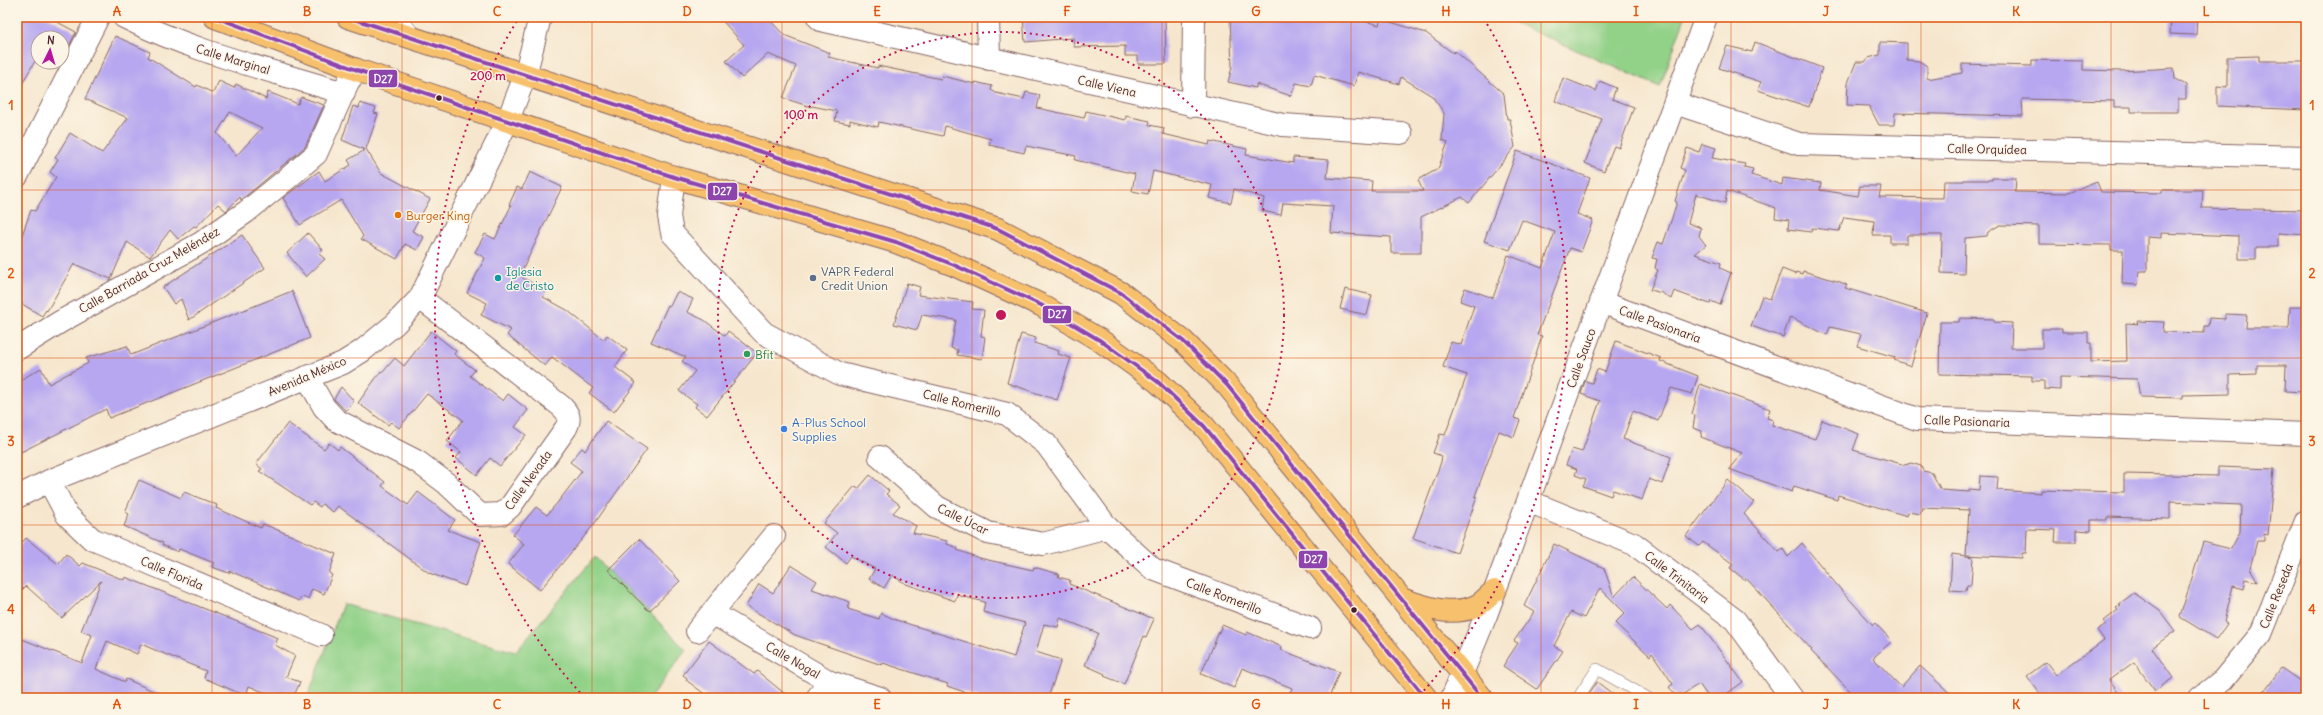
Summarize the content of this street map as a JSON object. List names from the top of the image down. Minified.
{"streets":{"street":["Calle Marginal","Calle Viena","Calle Orquídea","Calle Barriada Cruz Meléndez","Calle Pasionaria","Calle Sauco","Avenida México","Calle Romerillo","Calle Nevada","Calle Úcar","Calle Florida","Calle Trinitaria","Calle Reseda","Calle Nogal"]},"crossings":[["Calle Marginal","Calle Barriada Cruz Meléndez"],["Calle Orquídea","Calle Sauco"],["Calle Pasionaria","Calle Sauco"],["Calle Sauco","Calle Trinitaria"],["Avenida México","Calle Nevada"],["Avenida México","Calle Florida"],["Calle Romerillo","Calle Úcar"]],"places":["Burger King","Iglesia de Cristo","VAPR Federal Credit Union","Bfit","A-Plus School Supplies"],"lines":["transit line D27"],"north":"top","grid":{"columns":["A","B","C","D","E","F","G","H","I","J","K","L"],"rows":["1","2","3","4"]},"rings":["200 m","100 m"]}
